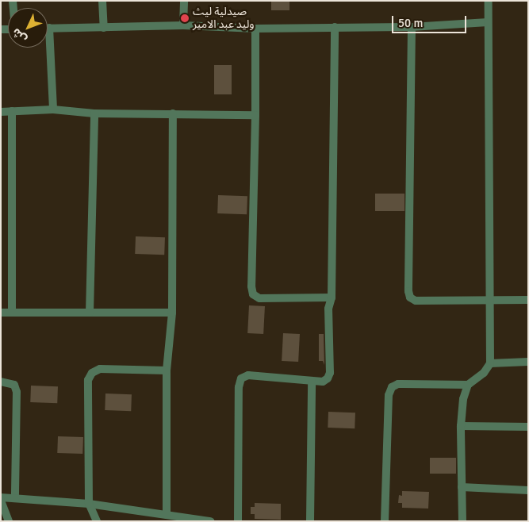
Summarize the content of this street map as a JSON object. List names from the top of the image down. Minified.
{"places":["صيدلية ليث وليد عبد الامير"],"scale_bar":"50 m","north":"bottom left"}
